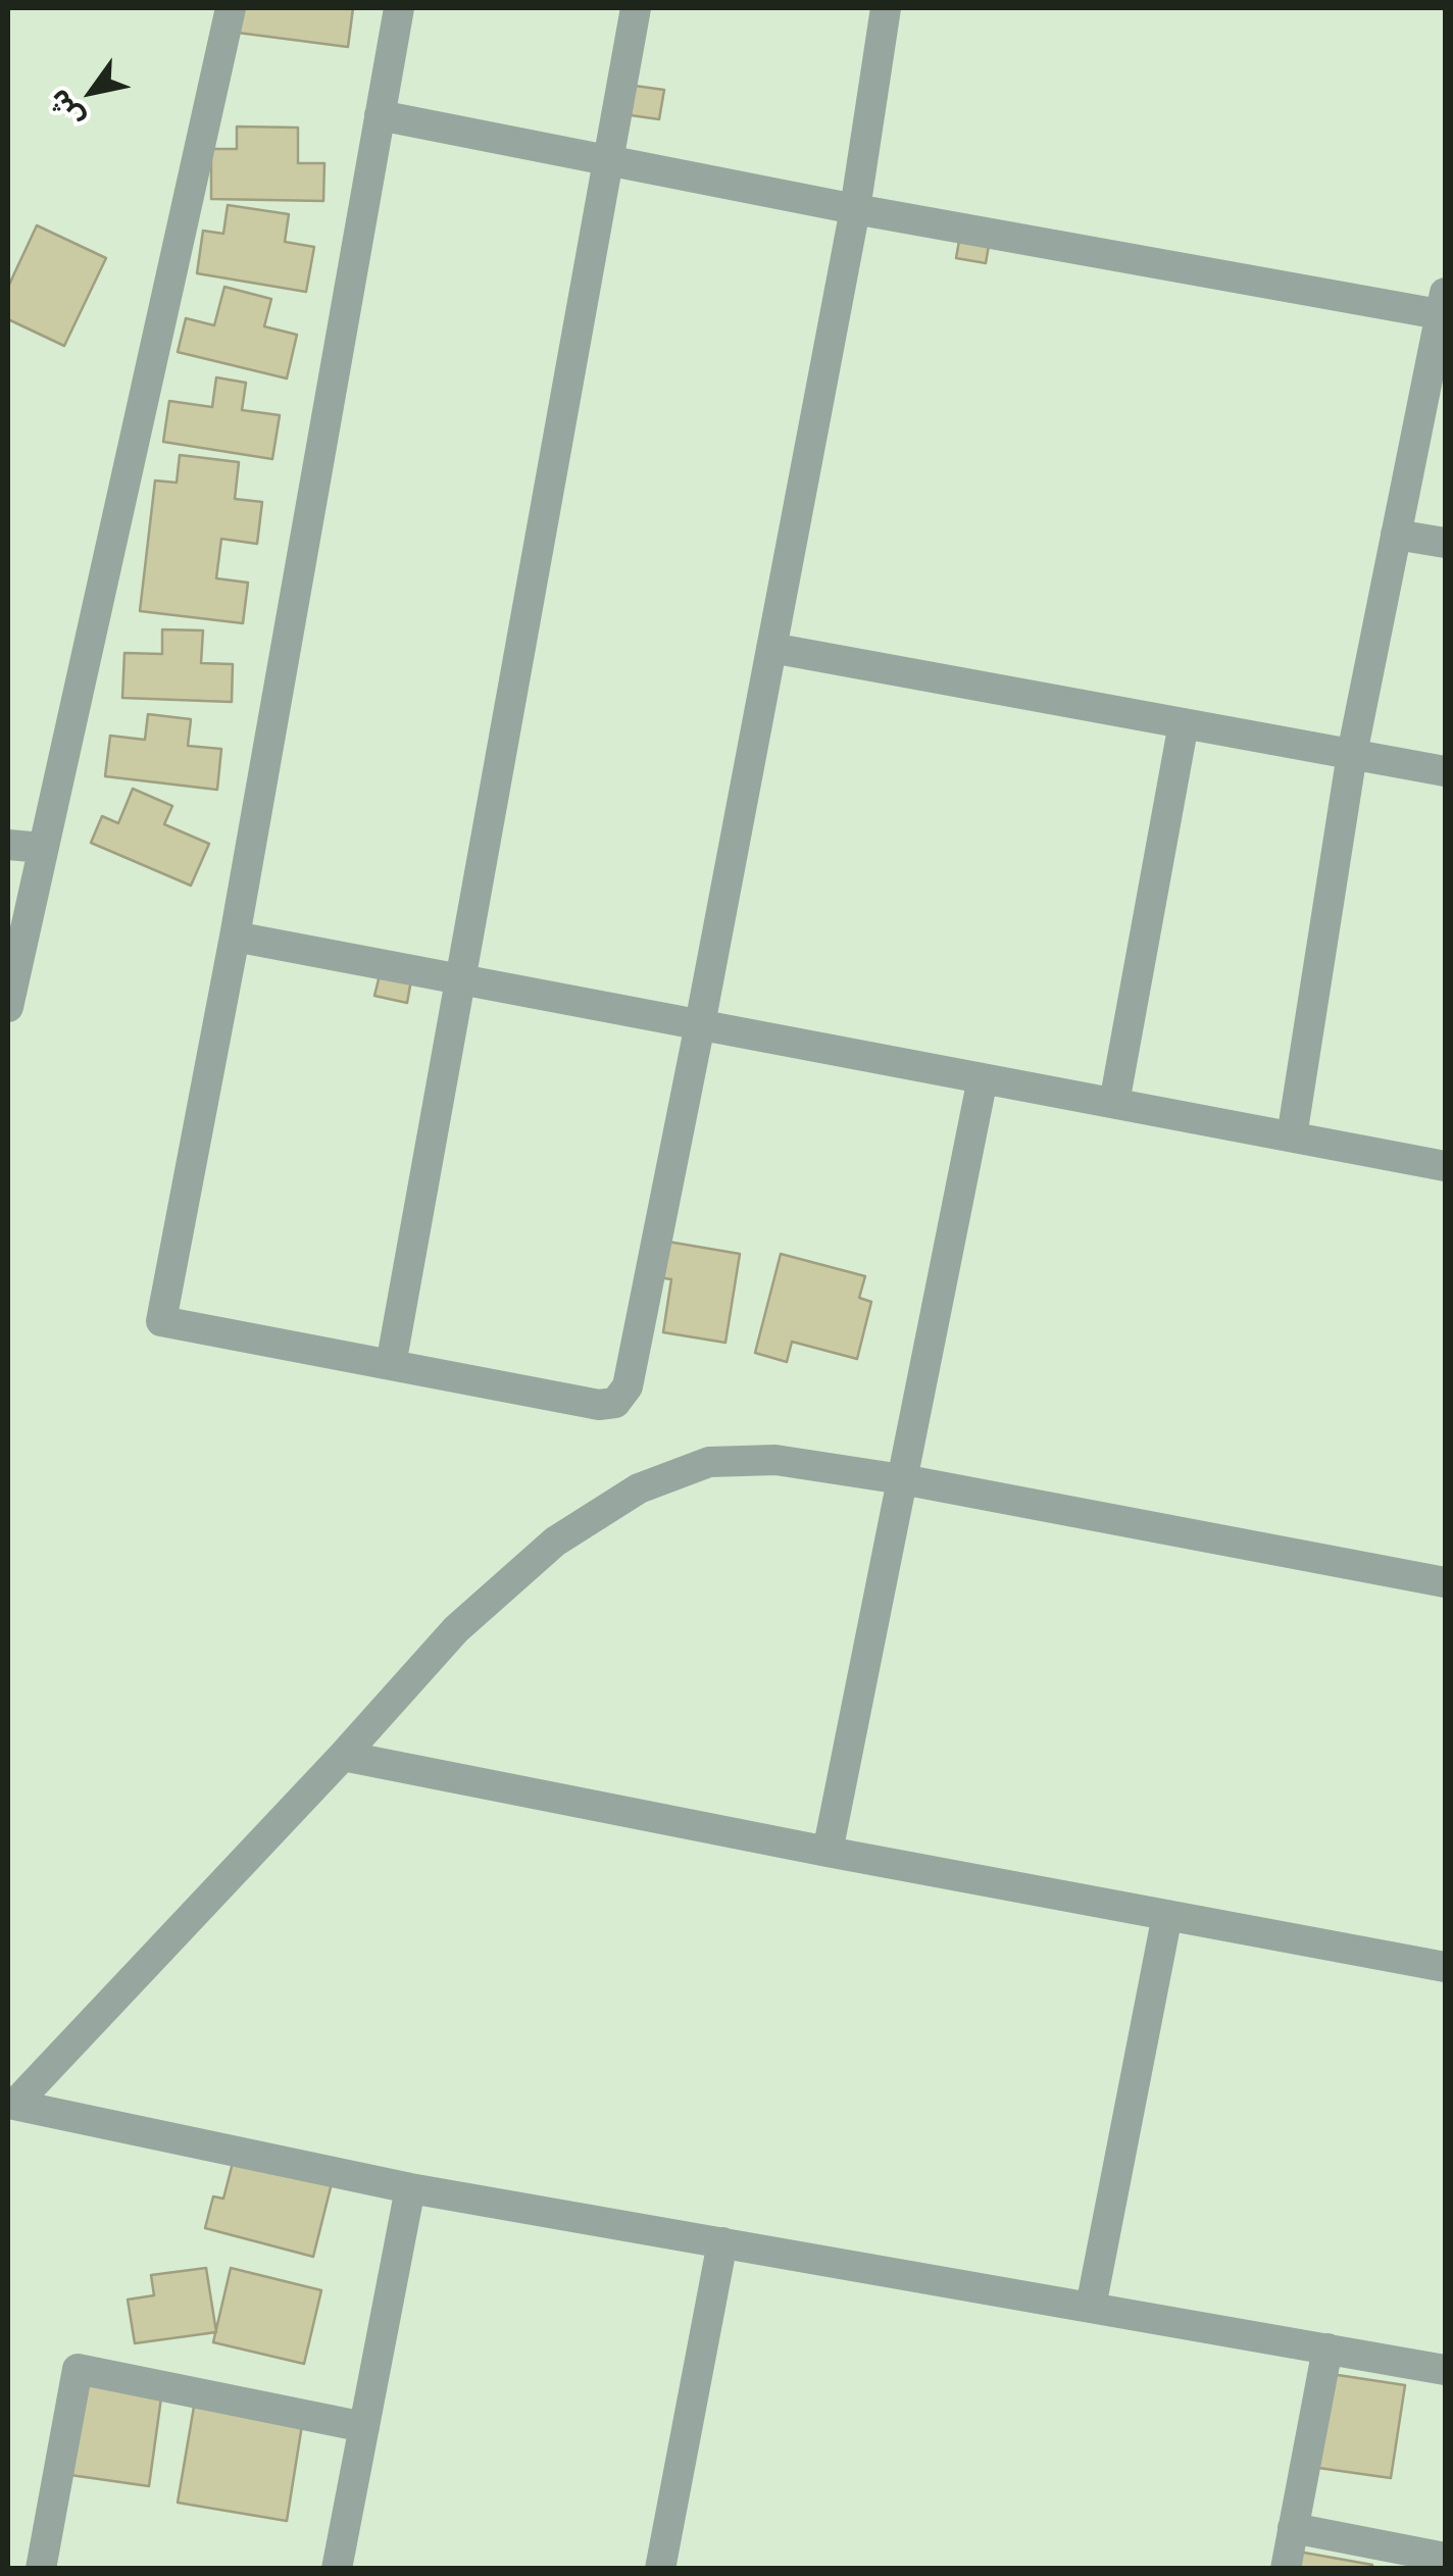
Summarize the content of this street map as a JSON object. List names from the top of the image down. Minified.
{"north":"bottom left"}
